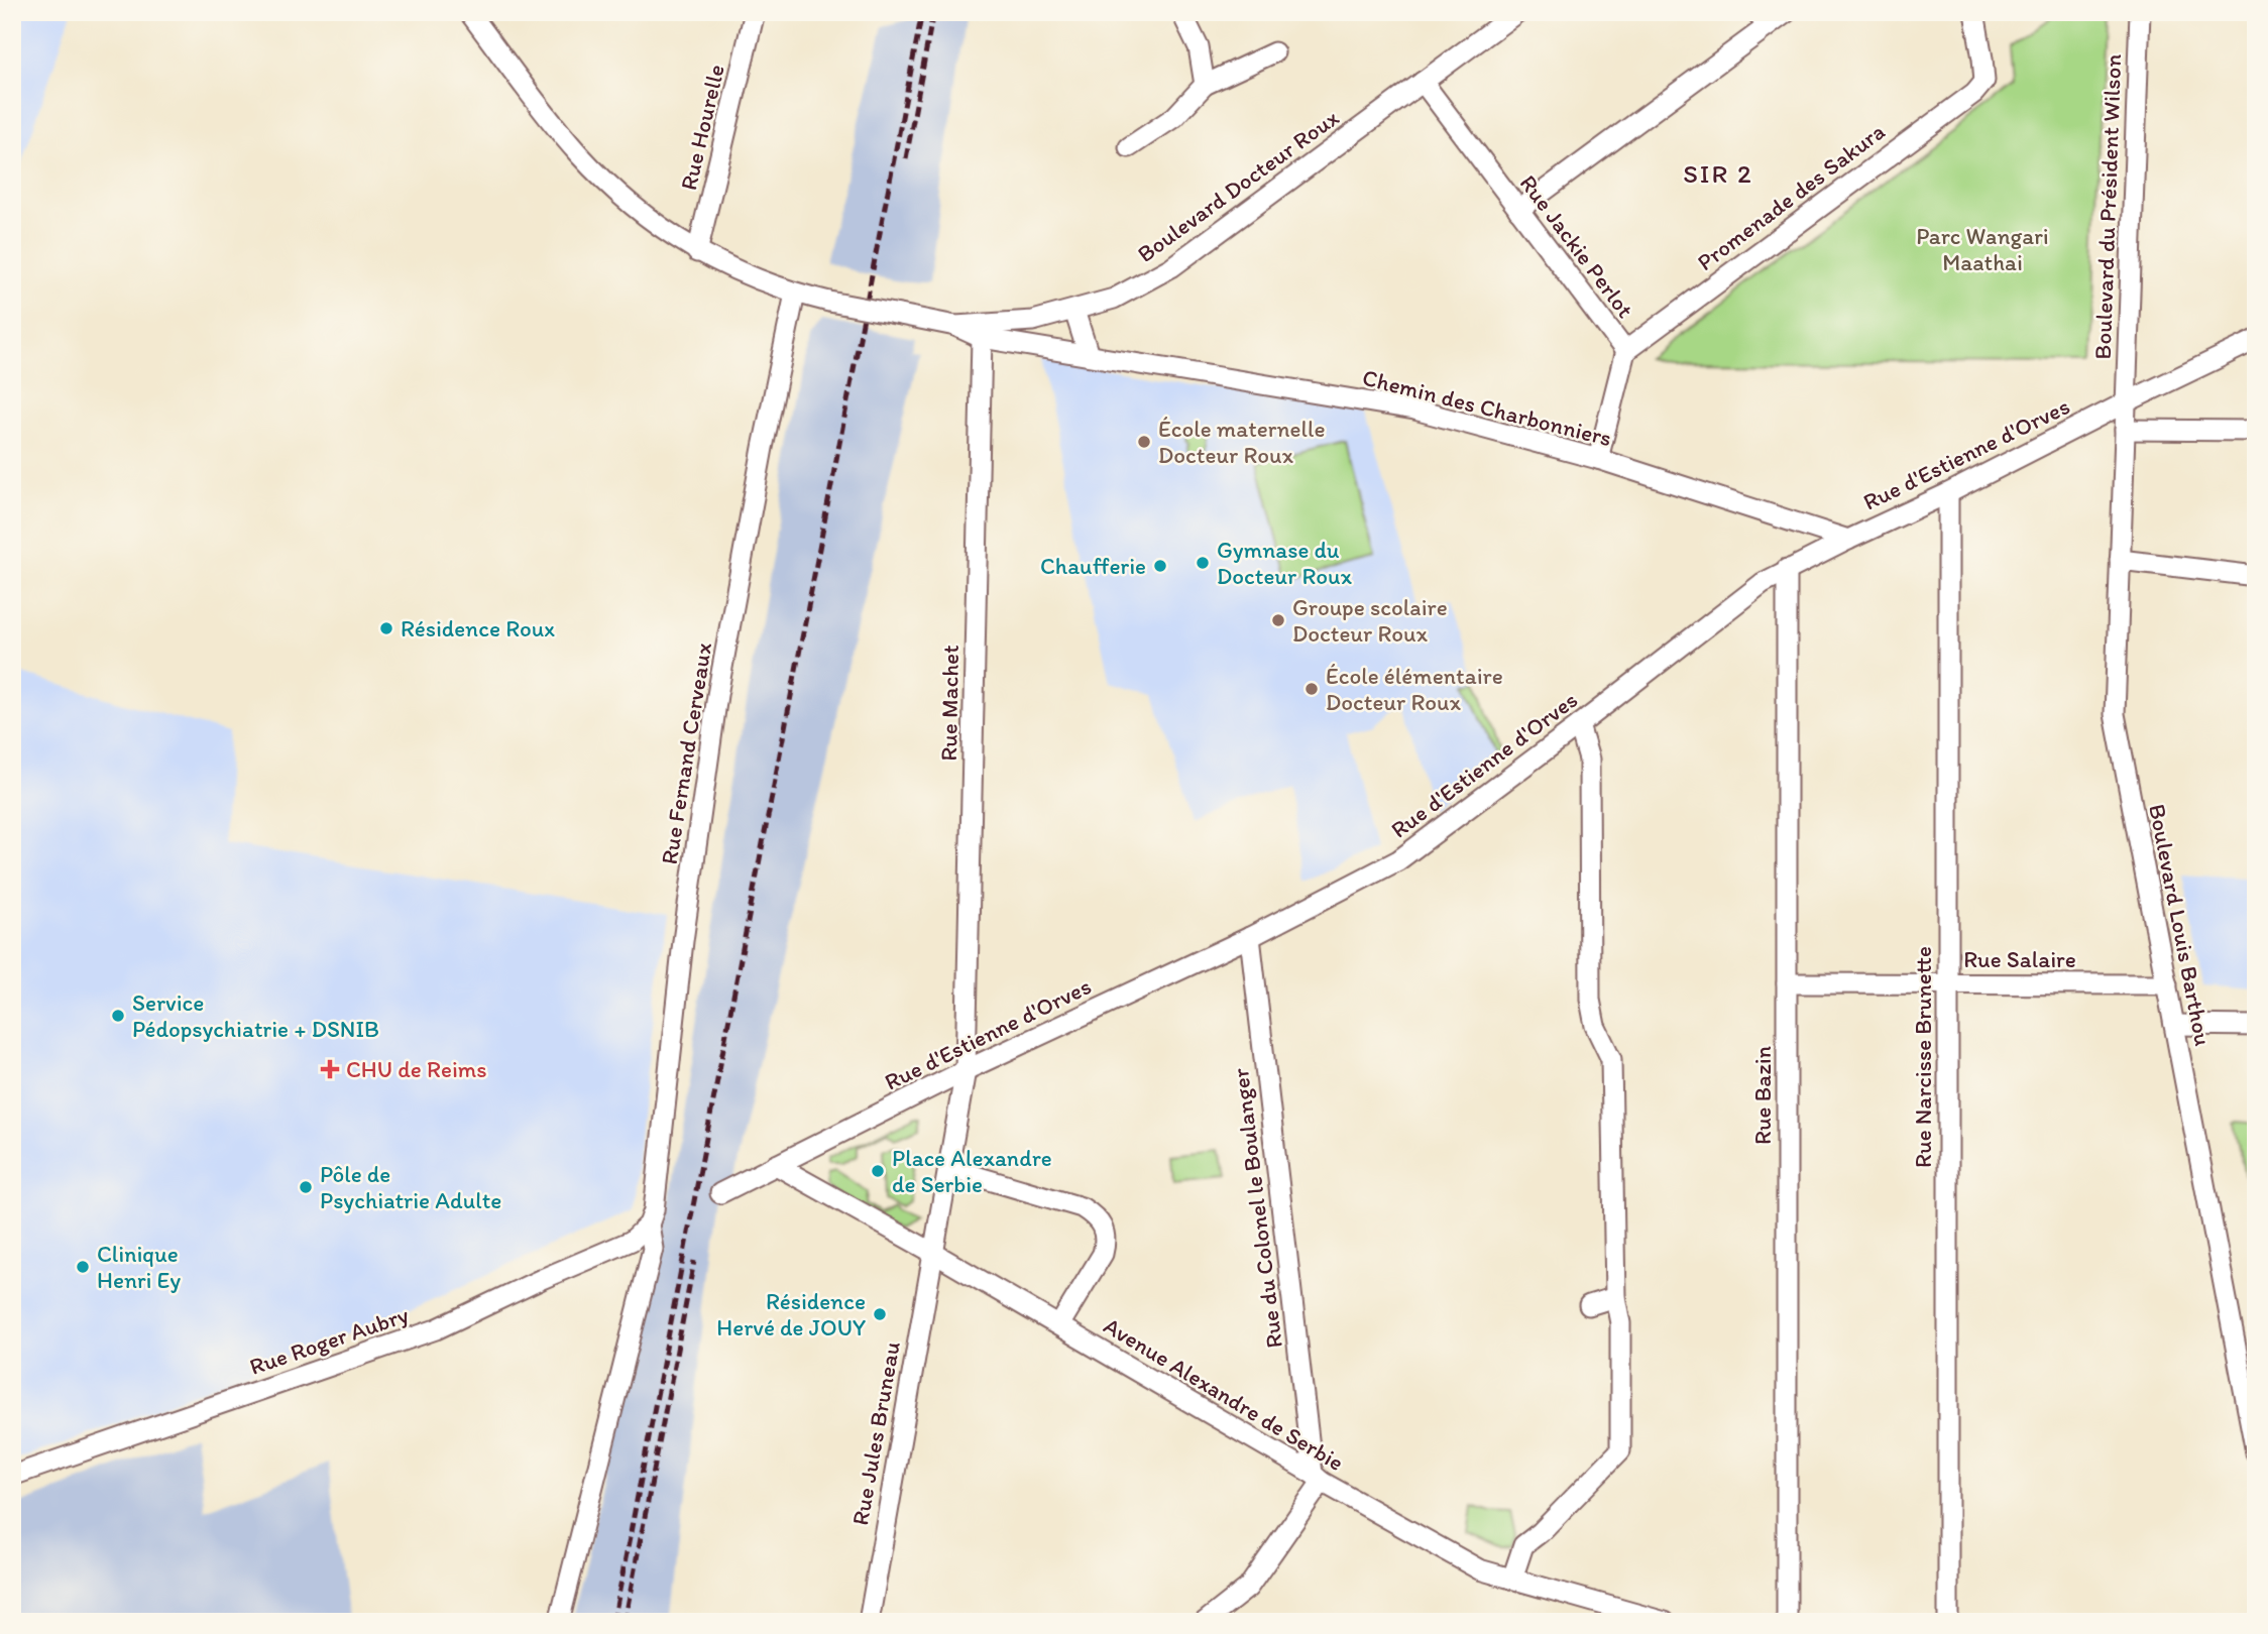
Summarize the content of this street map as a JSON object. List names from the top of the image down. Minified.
{"streets":{"street":["Rue Hourelle","Boulevard Docteur Roux","Promenade des Sakura","Boulevard du Président Wilson","Rue Jackie Perlot","Chemin des Charbonniers","Rue d'Estienne d'Orves","Rue Machet","Rue Fernand Cerveaux","Boulevard Louis Barthou","Rue Salaire","Rue Narcisse Brunette","Rue Bazin","Rue du Colonel le Boulanger","Rue Roger Aubry","Avenue Alexandre de Serbie","Rue Jules Bruneau"]},"crossings":[["Rue Hourelle","Boulevard Docteur Roux"],["Boulevard Docteur Roux","Rue Jackie Perlot"],["Boulevard Docteur Roux","Chemin des Charbonniers"],["Boulevard Docteur Roux","Rue Machet"],["Boulevard Docteur Roux","Rue Fernand Cerveaux"],["Promenade des Sakura","Rue Jackie Perlot"],["Boulevard du Président Wilson","Rue d'Estienne d'Orves"],["Boulevard du Président Wilson","Boulevard Louis Barthou"],["Rue Jackie Perlot","Chemin des Charbonniers"],["Chemin des Charbonniers","Rue d'Estienne d'Orves"],["Chemin des Charbonniers","Rue Machet"],["Rue d'Estienne d'Orves","Rue Machet"],["Rue d'Estienne d'Orves","Boulevard Louis Barthou"],["Rue d'Estienne d'Orves","Rue Narcisse Brunette"],["Rue d'Estienne d'Orves","Rue Bazin"],["Rue d'Estienne d'Orves","Rue du Colonel le Boulanger"],["Rue d'Estienne d'Orves","Avenue Alexandre de Serbie"],["Rue Fernand Cerveaux","Rue Roger Aubry"],["Boulevard Louis Barthou","Rue Salaire"],["Rue Salaire","Rue Narcisse Brunette"],["Rue Salaire","Rue Bazin"],["Rue du Colonel le Boulanger","Avenue Alexandre de Serbie"],["Avenue Alexandre de Serbie","Rue Jules Bruneau"]],"districts":["SIR 2"],"parks":["Parc Wangari Maathai"],"places":{"other":["École maternelle Docteur Roux","Gymnase du Docteur Roux","Chaufferie","Groupe scolaire Docteur Roux","Résidence Roux","École élémentaire Docteur Roux","Service Pédopsychiatrie + DSNIB","Place Alexandre de Serbie","Pôle de Psychiatrie Adulte","Clinique Henri Ey","Résidence Hervé de JOUY"],"health":["CHU de Reims"]}}
